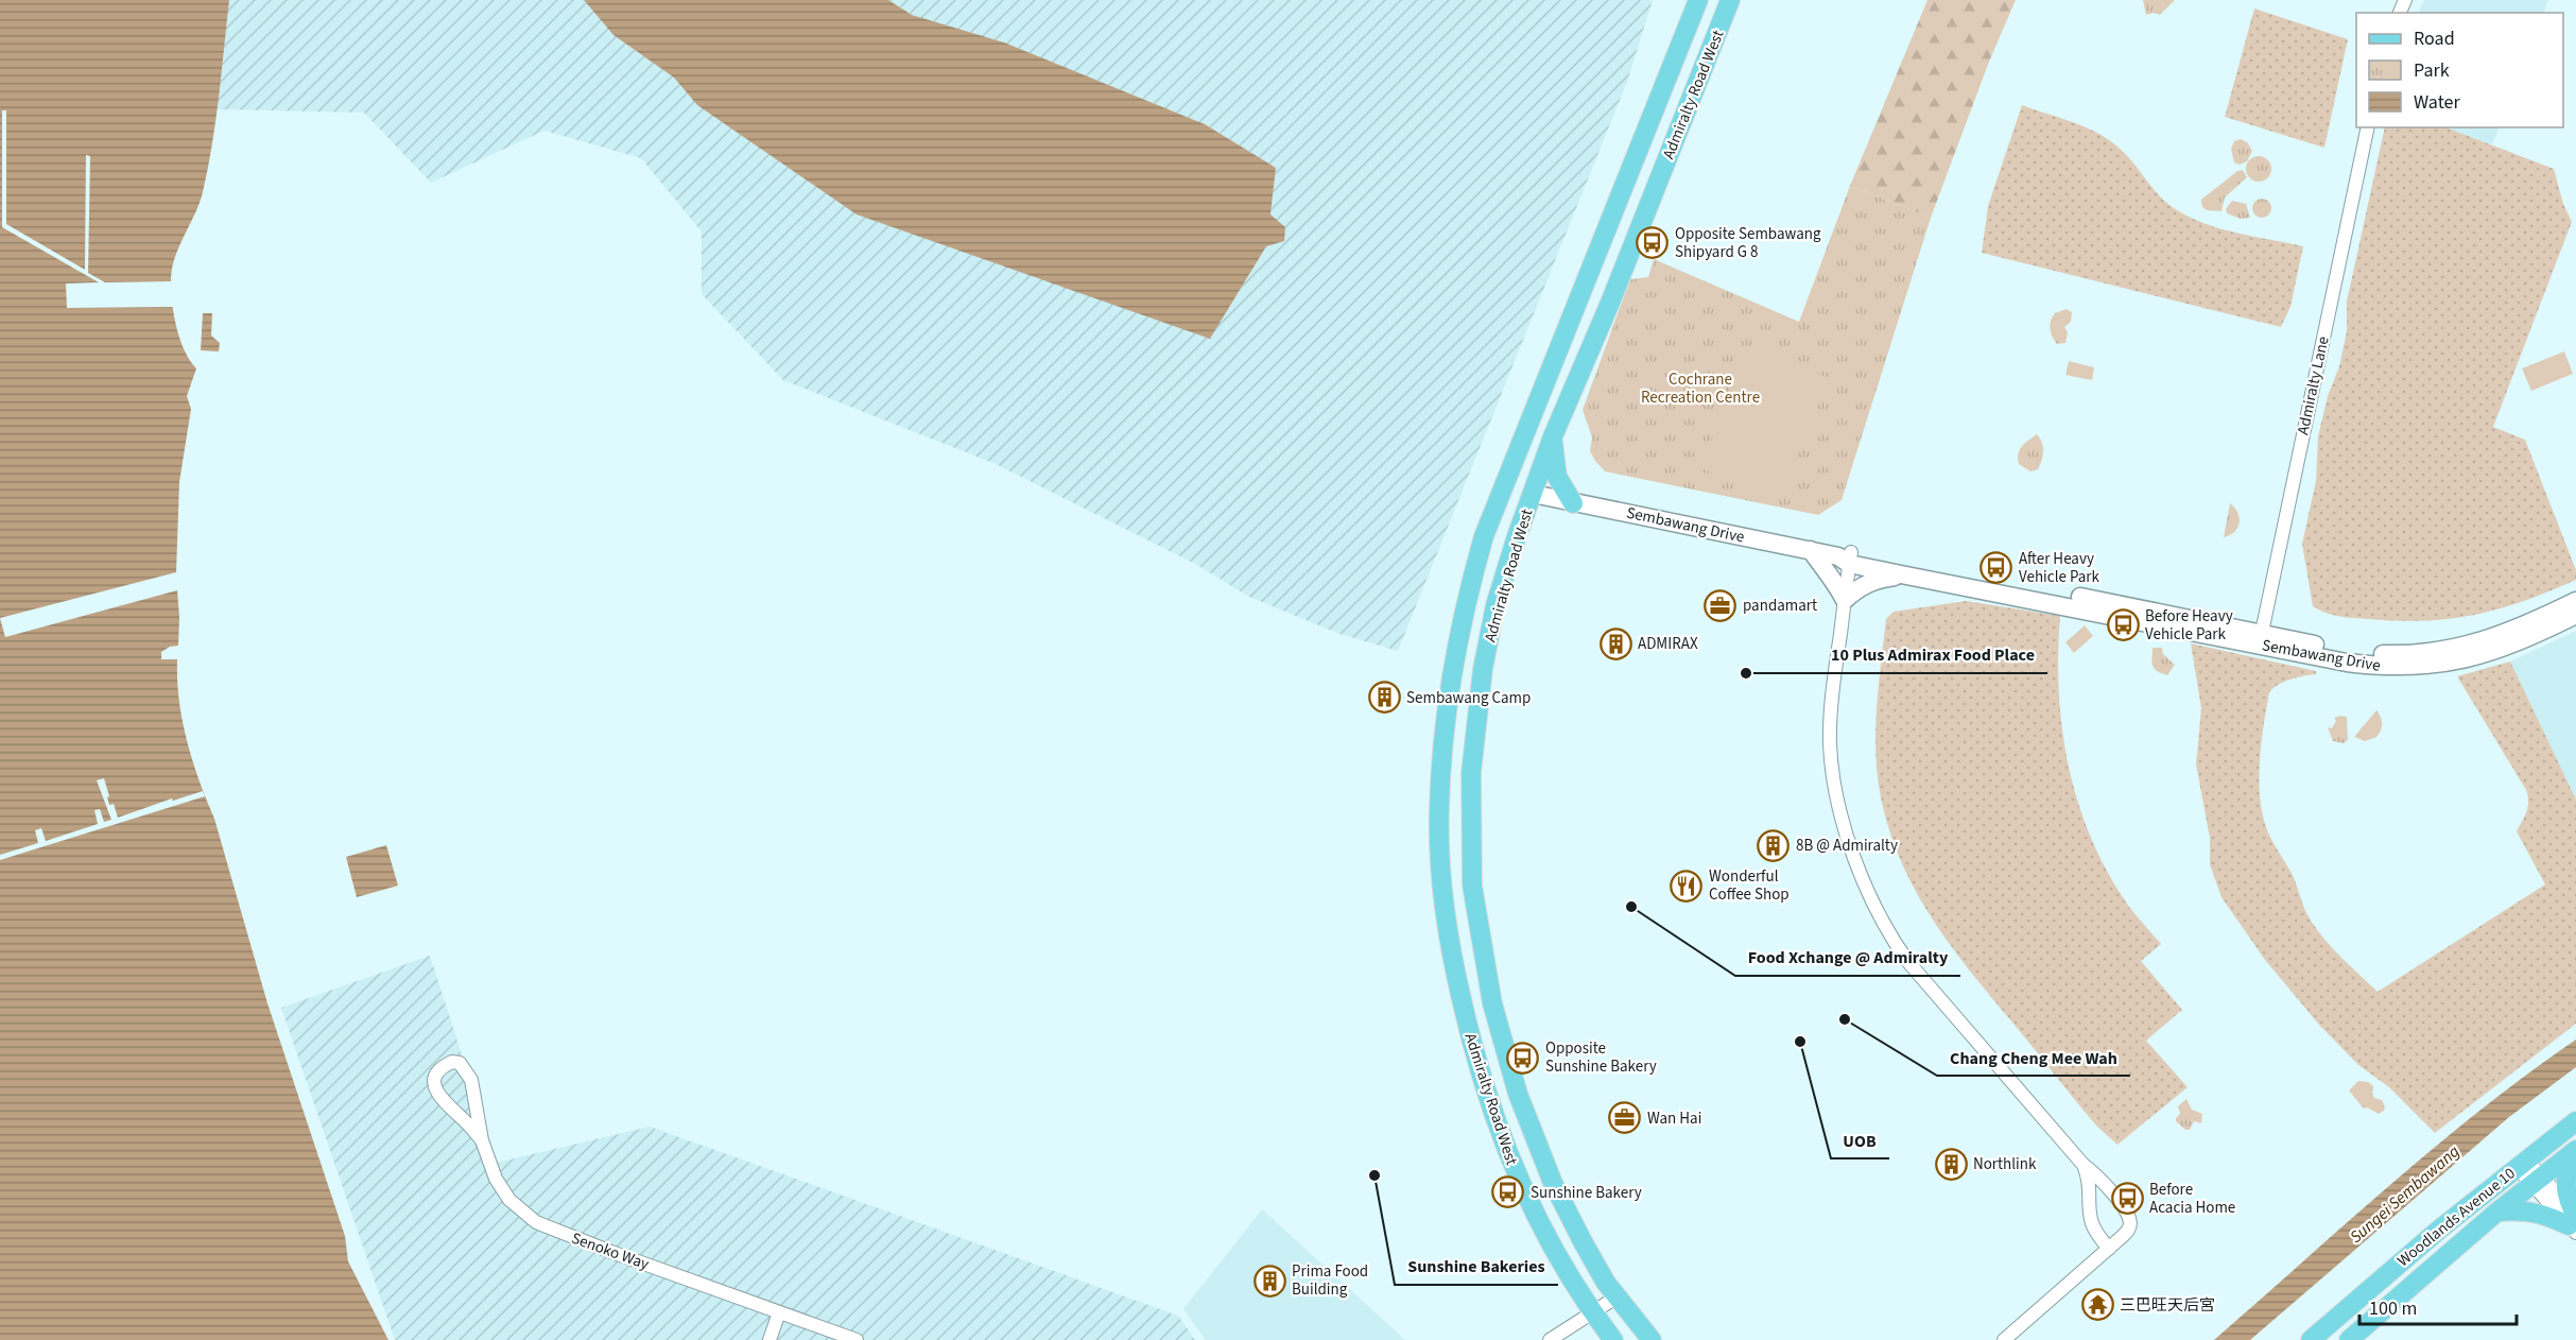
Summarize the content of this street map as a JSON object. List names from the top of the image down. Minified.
{"streets":{"main road":["Admiralty Road West","Sembawang Drive","Woodlands Avenue 10"],"street":["Admiralty Lane","Senoko Way"]},"crossings":[["Admiralty Road West","Sembawang Drive"],["Admiralty Lane","Sembawang Drive"]],"water":["Sungei Sembawang"],"parks":["Cochrane Recreation Centre"],"places":{"bus stop":["Opposite Sembawang Shipyard G 8","After Heavy Vehicle Park","Before Heavy Vehicle Park","Opposite Sunshine Bakery","Sunshine Bakery","Before Acacia Home"],"office":["pandamart","Wan Hai"],"building":["ADMIRAX","Sembawang Camp","8B @ Admiralty","Northlink","Prima Food Building"],"other":["10 Plus Admirax Food Place","Food Xchange @ Admiralty","Chang Cheng Mee Wah","UOB","Sunshine Bakeries"],"restaurant":["Wonderful Coffee Shop"],"temple":["三巴旺天后宮"]},"legend":["Road","Park","Water"],"scale_bar":"100 m"}
